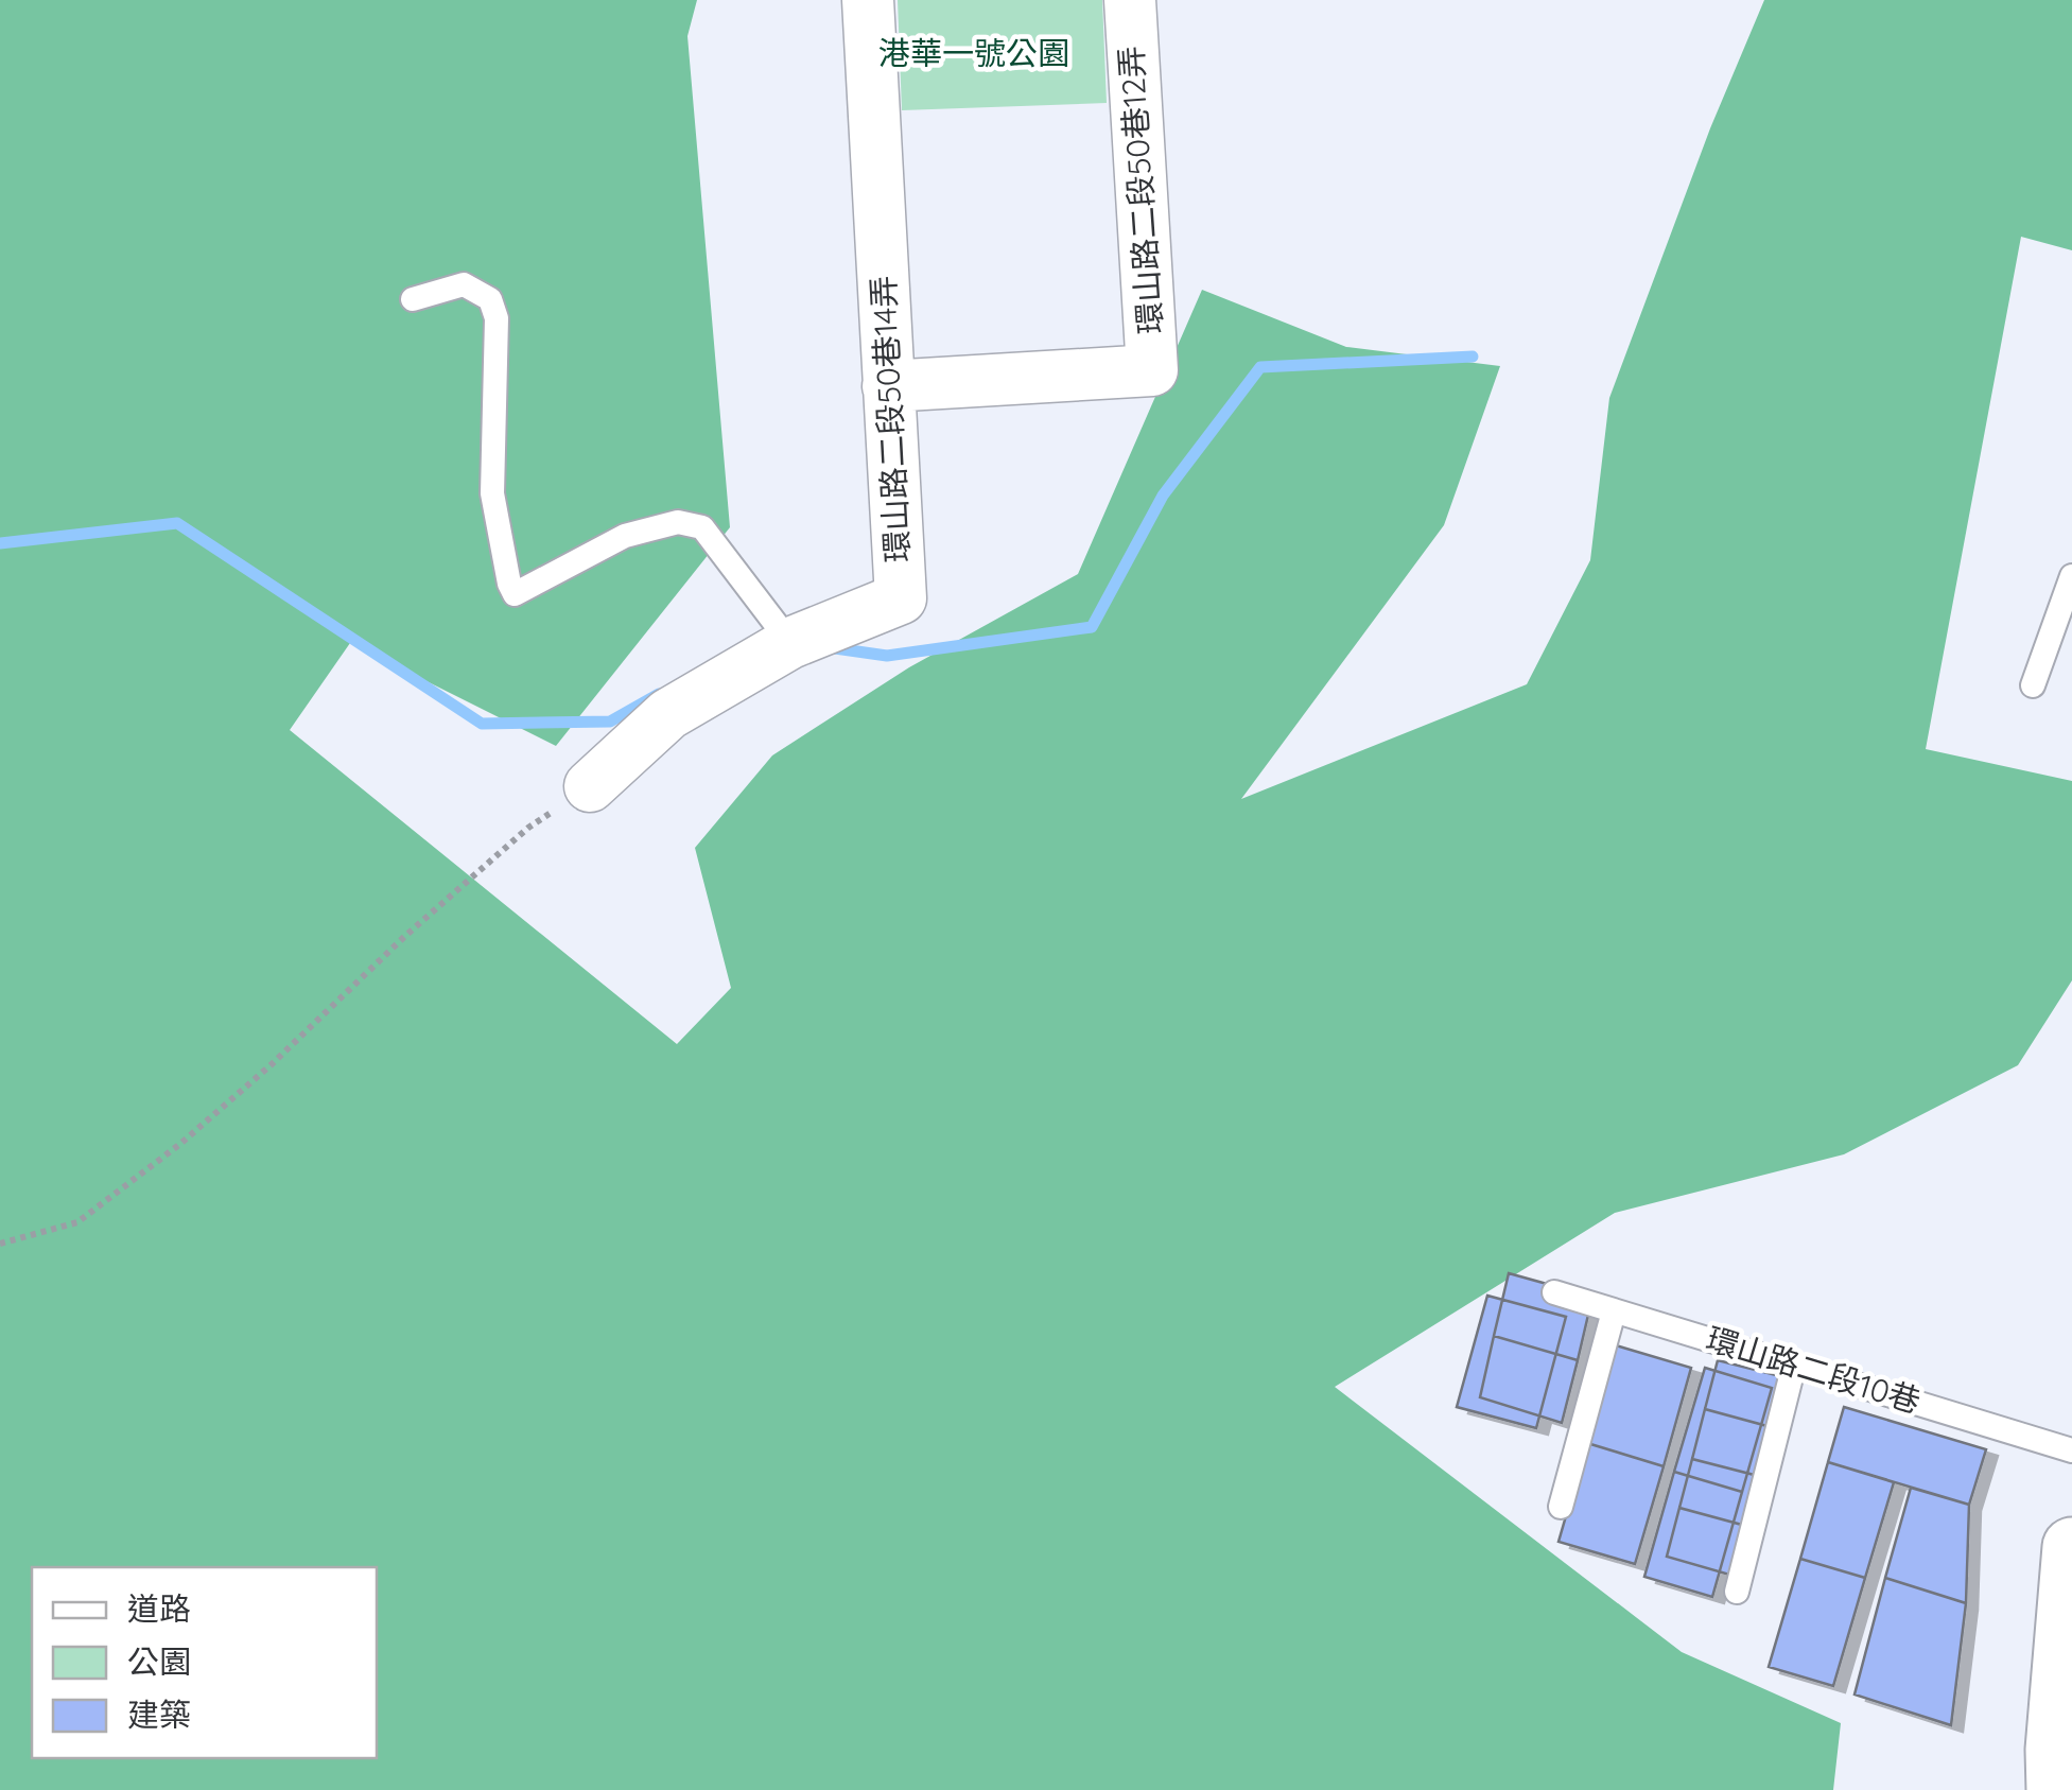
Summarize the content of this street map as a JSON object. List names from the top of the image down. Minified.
{"streets":{"street":["環山路二段50巷12弄","環山路二段50巷14弄"],"lane":["環山路二段10巷"]},"crossings":[["環山路二段50巷12弄","環山路二段50巷14弄"]],"parks":["港華一號公園"],"legend":["道路","公園","建築"]}
